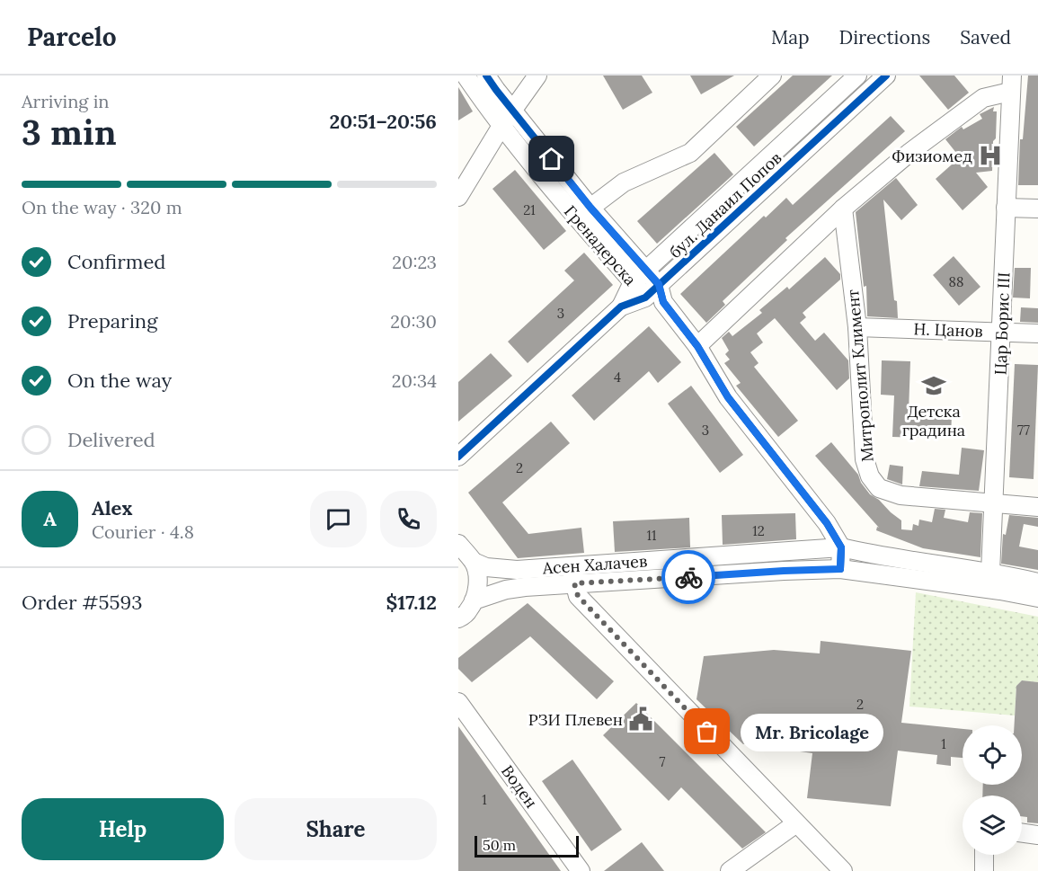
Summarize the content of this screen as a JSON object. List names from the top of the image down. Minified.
{"streets":{"street":["бул. Данаил Попов","Гренадерска","Цар Борис III","Н. Цанов","Митрополит Климент","Асен Халачев","Воден"]},"crossings":[["бул. Данаил Попов","Гренадерска"],["Гренадерска","Асен Халачев"],["Цар Борис III","Н. Цанов"],["Цар Борис III","Митрополит Климент"],["Цар Борис III","Асен Халачев"],["Н. Цанов","Митрополит Климент"]],"places":{"hospital":["Физиомед"],"school or university":["Детска градина"],"public building":["РЗИ Плевен"],"other":["Mr. Bricolage"]},"house_numbers":["21","88","3","4","3","77","2","12","11","2","1","7","1"],"scale_bar":"50 m","page":{"header":"Parcelo","nav":["Map","Directions","Saved"],"heading":["3 min","Arriving in","20:51–20:56"],"panel":["Alex","Courier · 4.8","Order #5593","$17.12"],"bar":"On the way · 320 m","list":[["Confirmed","20:23"],["Preparing","20:30"],["On the way","20:34"],"Delivered"],"round":"A","bubble":"Mr. Bricolage","buttons":["Help","Share"],"scale":"50 m"}}
